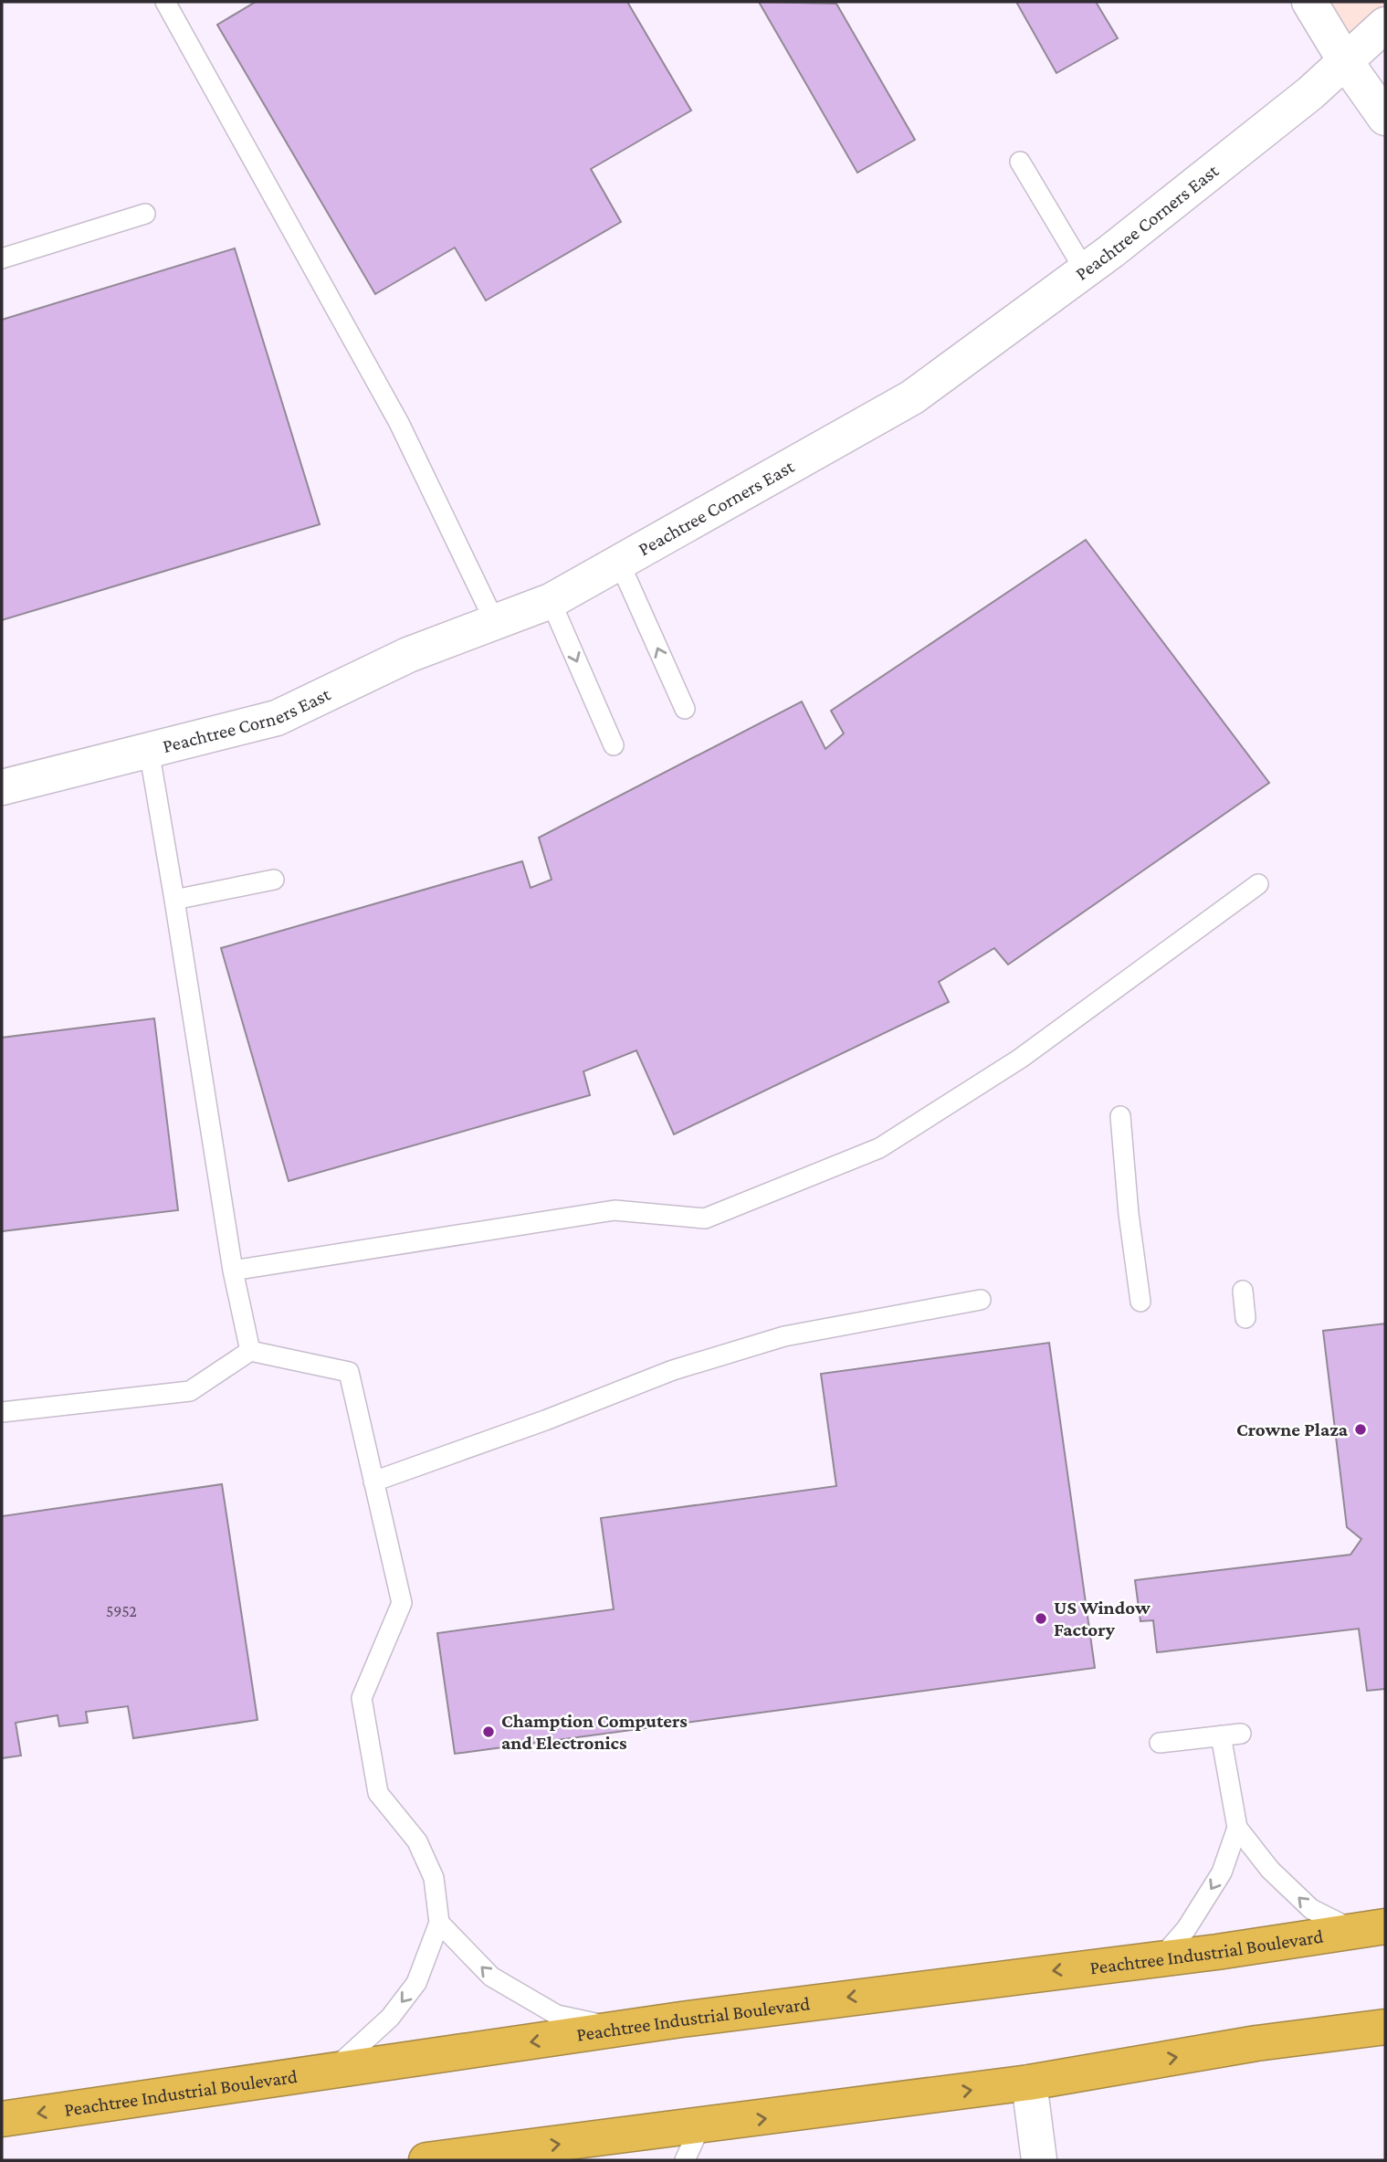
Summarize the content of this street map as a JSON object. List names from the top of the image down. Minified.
{"streets":{"highway":["Peachtree Industrial Boulevard"],"street":["Peachtree Corners East"]},"places":["Crowne Plaza","US Window Factory","Chamption Computers and Electronics"],"house_numbers":["5952"]}
